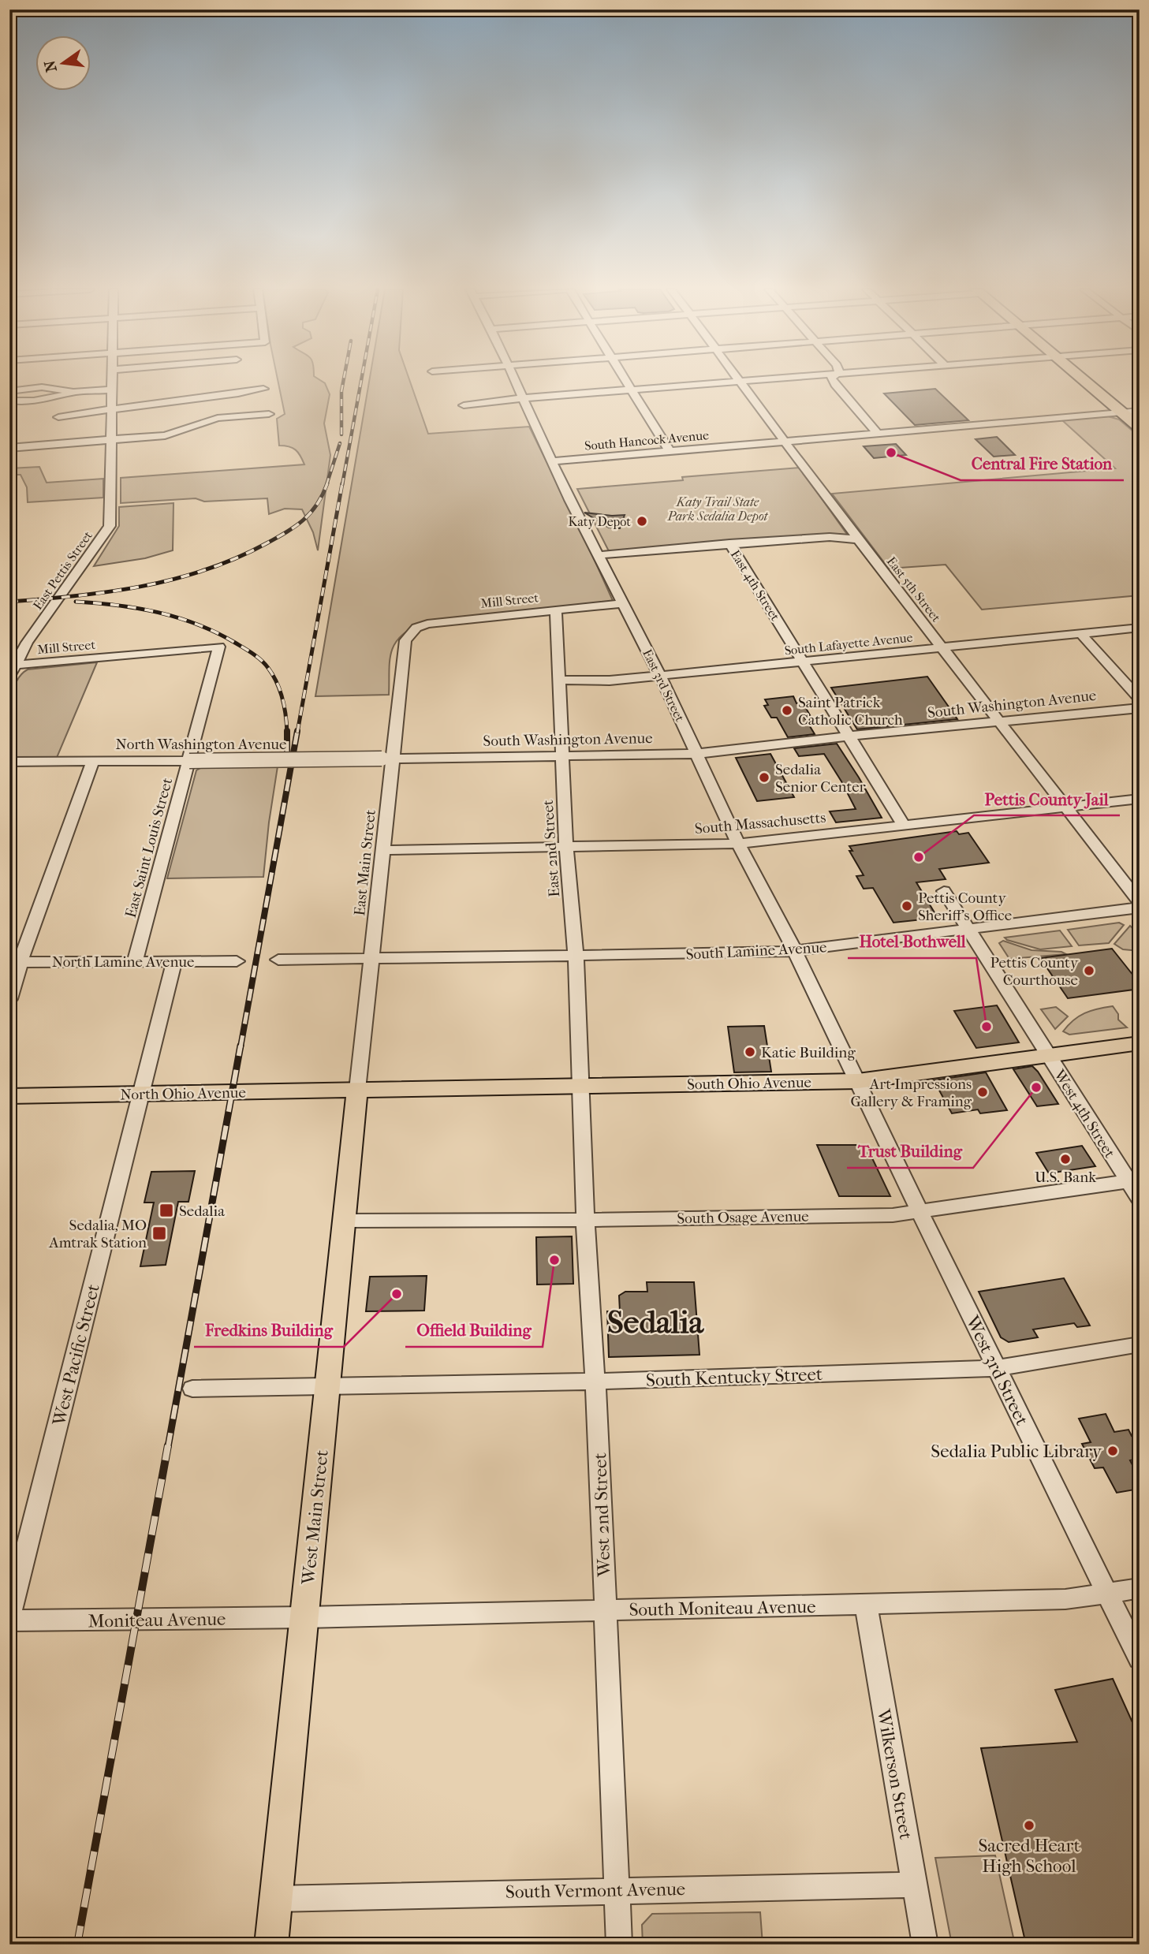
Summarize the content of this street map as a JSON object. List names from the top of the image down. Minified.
{"streets":{"main road":["South Ohio Avenue","North Ohio Avenue","West Main Street"],"street":["South Hancock Avenue","East Pettis Street","East 4th Street","East 5th Street","Mill Street","South Lafayette Avenue","East 3rd Street","South Washington Avenue","North Washington Avenue","South Massachusetts","East Saint Louis Street","East 2nd Street","East Main Street","South Lamine Avenue","North Lamine Avenue","West 4th Street","South Osage Avenue","West Pacific Street","West 3rd Street","South Kentucky Street","West 2nd Street","South Moniteau Avenue","Moniteau Avenue","Wilkerson Street","South Vermont Avenue"]},"crossings":[["South Hancock Avenue","East 5th Street"],["South Hancock Avenue","East 3rd Street"],["East Pettis Street","Mill Street"],["East 4th Street","South Lafayette Avenue"],["East 4th Street","South Washington Avenue"],["East 4th Street","South Massachusetts"],["East 5th Street","South Lafayette Avenue"],["East 5th Street","South Washington Avenue"],["East 5th Street","South Massachusetts"],["Mill Street","East 3rd Street"],["Mill Street","East Saint Louis Street"],["Mill Street","East 2nd Street"],["Mill Street","East Main Street"],["South Lafayette Avenue","East 3rd Street"],["East 3rd Street","South Washington Avenue"],["East 3rd Street","South Massachusetts"],["East 3rd Street","South Lamine Avenue"],["East 3rd Street","South Ohio Avenue"],["East 3rd Street","West 3rd Street"],["South Washington Avenue","North Washington Avenue"],["South Washington Avenue","East 2nd Street"],["South Washington Avenue","East Main Street"],["North Washington Avenue","East Saint Louis Street"],["North Washington Avenue","East Main Street"],["South Massachusetts","East 2nd Street"],["South Massachusetts","East Main Street"],["East Saint Louis Street","North Lamine Avenue"],["East 2nd Street","South Lamine Avenue"],["East 2nd Street","South Ohio Avenue"],["East 2nd Street","West 2nd Street"],["East Main Street","South Lamine Avenue"],["East Main Street","South Ohio Avenue"],["East Main Street","North Ohio Avenue"],["East Main Street","West Main Street"],["North Lamine Avenue","West Pacific Street"],["South Ohio Avenue","North Ohio Avenue"],["South Ohio Avenue","West 4th Street"],["South Ohio Avenue","West 3rd Street"],["South Ohio Avenue","West 2nd Street"],["South Ohio Avenue","West Main Street"],["North Ohio Avenue","West Pacific Street"],["North Ohio Avenue","West Main Street"],["West 4th Street","South Osage Avenue"],["South Osage Avenue","West 3rd Street"],["South Osage Avenue","West 2nd Street"],["South Osage Avenue","West Main Street"],["West Pacific Street","Moniteau Avenue"],["West 3rd Street","South Kentucky Street"],["West 3rd Street","South Moniteau Avenue"],["South Kentucky Street","West 2nd Street"],["South Kentucky Street","West Main Street"],["West 2nd Street","South Moniteau Avenue"],["West 2nd Street","South Vermont Avenue"],["West Main Street","South Moniteau Avenue"],["West Main Street","Moniteau Avenue"],["West Main Street","South Vermont Avenue"],["South Moniteau Avenue","Moniteau Avenue"],["South Moniteau Avenue","Wilkerson Street"],["Wilkerson Street","South Vermont Avenue"]],"districts":["Sedalia"],"parks":["Katy Trail State Park Sedalia Depot"],"places":{"other":["Central Fire Station","Katy Depot","Saint Patrick Catholic Church","Sedalia Senior Center","Pettis County Jail","Pettis County Sheriff's Office","Pettis County Courthouse","Hotel Bothwell","Katie Building","Trust Building","Art Impressions Gallery & Framing","U.S. Bank","Offield Building","Fredkins Building","Sedalia Public Library","Sacred Heart High School"],"transit":["Sedalia","Sedalia, MO Amtrak Station"]},"north":"left"}
